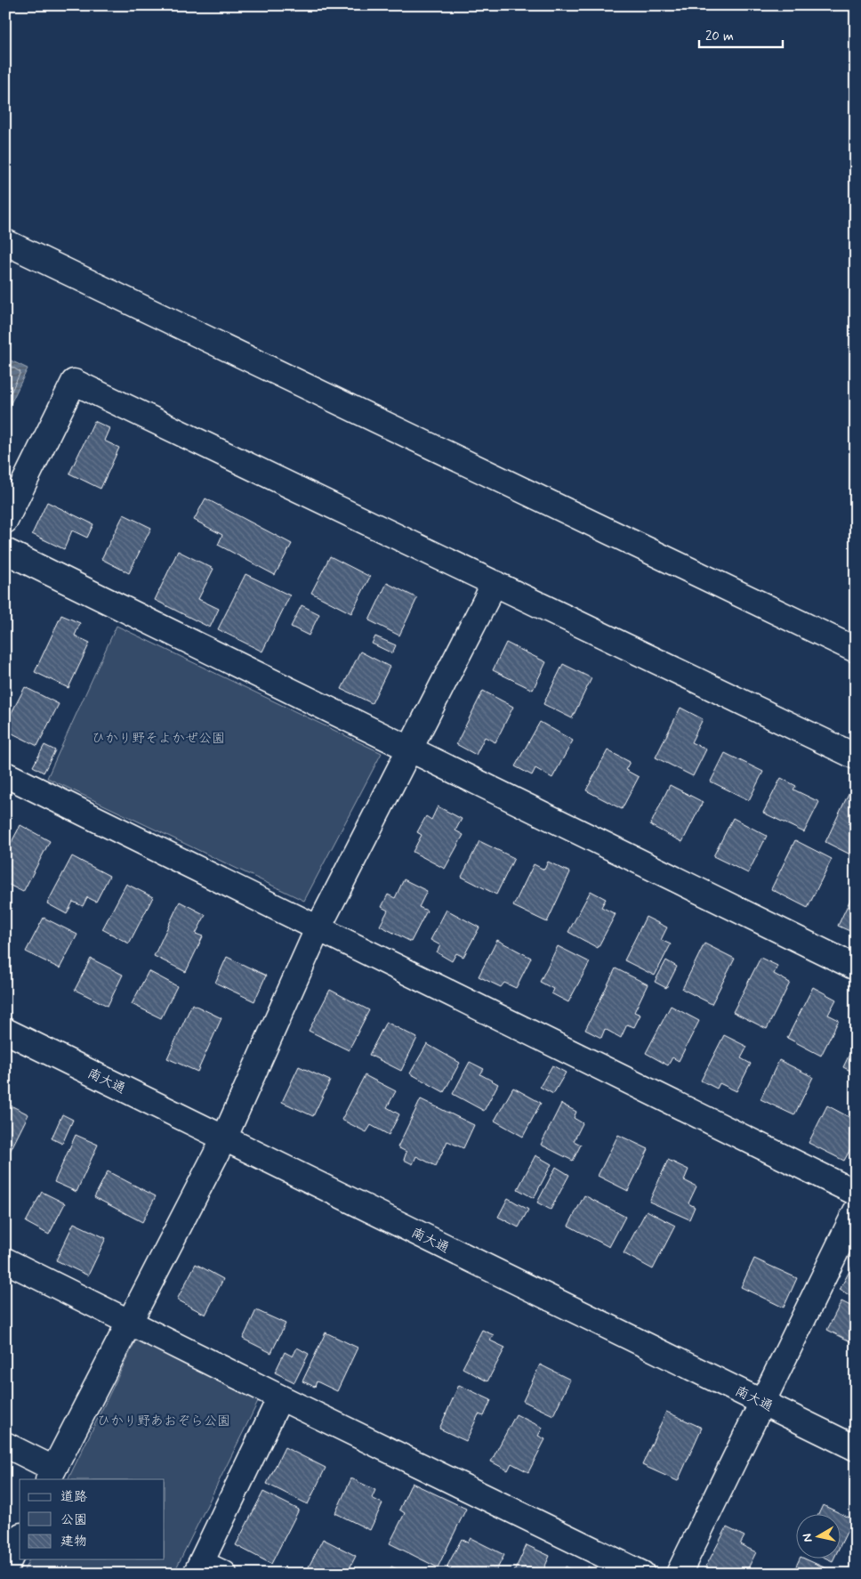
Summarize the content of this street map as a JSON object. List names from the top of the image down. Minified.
{"streets":{"street":["南大通"]},"parks":["ひかり野そよかぜ公園","ひかり野あおぞら公園"],"legend":["道路","公園","建物"],"scale_bar":"20 m","north":"left"}
